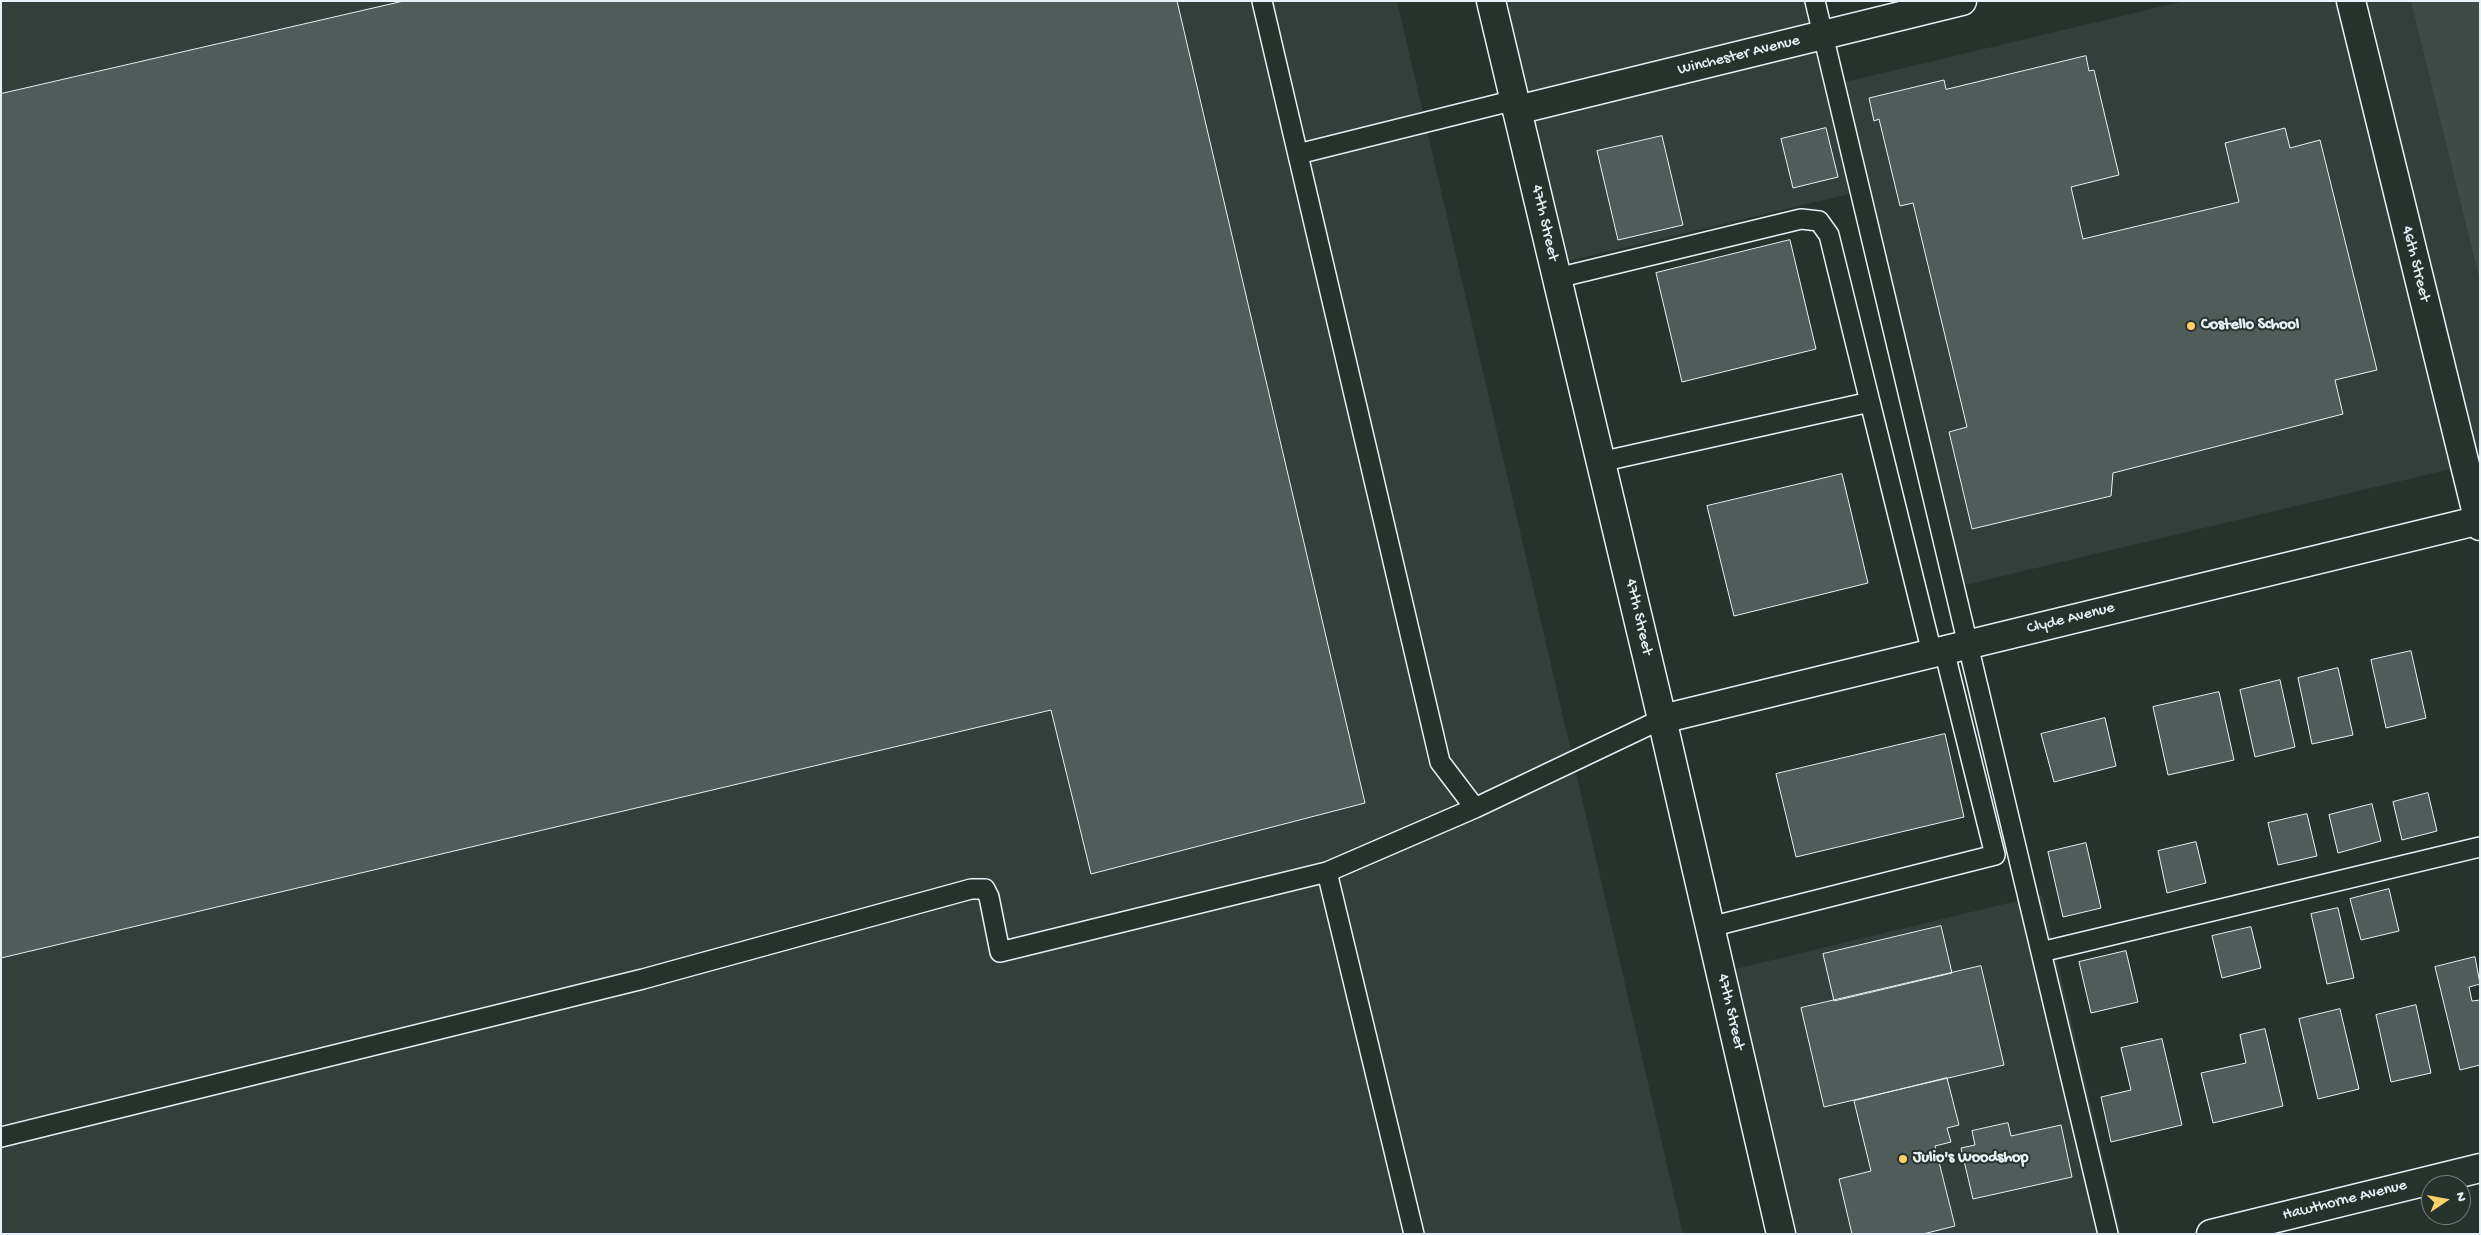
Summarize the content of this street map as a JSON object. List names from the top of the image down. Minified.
{"streets":{"street":["Winchester Avenue","47th Street","46th Street","Clyde Avenue","Hawthorne Avenue"]},"crossings":[["Winchester Avenue","47th Street"],["47th Street","Clyde Avenue"],["46th Street","Clyde Avenue"]],"places":["Costello School","Julio's Woodshop"],"north":"right"}
